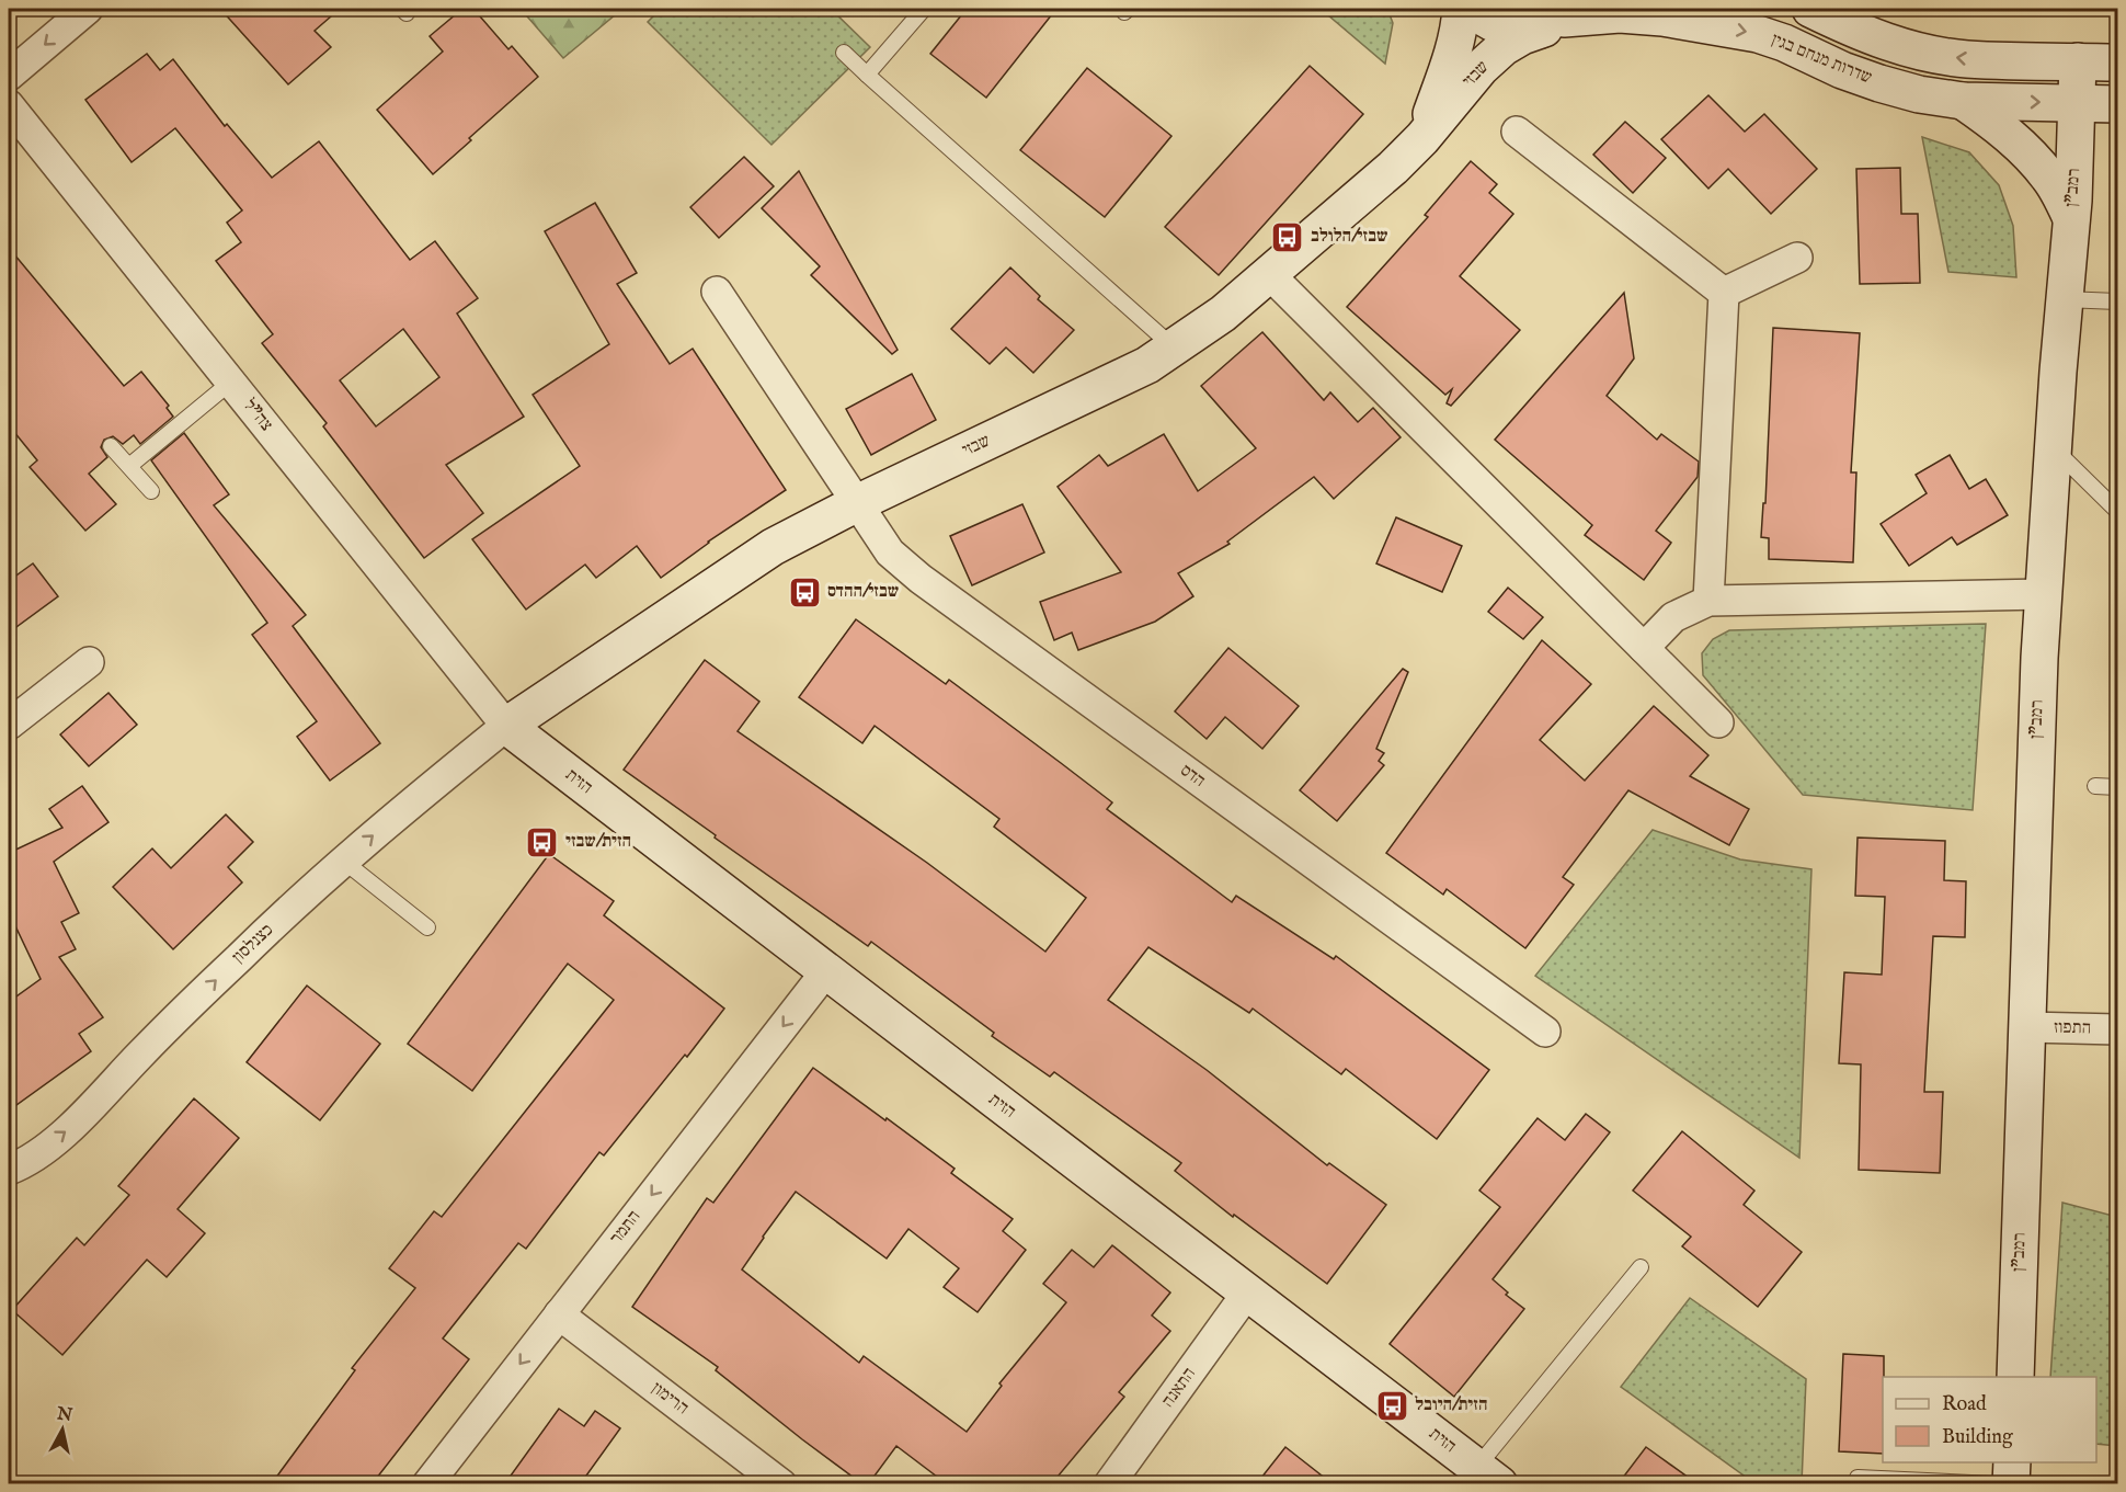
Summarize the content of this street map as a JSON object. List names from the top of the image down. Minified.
{"streets":{"street":["שדרות מנחם בגין","שבזי","רמב\"ן","צה\"ל","הדס","הזית","כצנלסון","התפוז","התמר","התאנה","הרימון"]},"crossings":[["שדרות מנחם בגין","שבזי"],["שדרות מנחם בגין","רמב\"ן"],["שבזי","צה\"ל"],["שבזי","הדס"],["שבזי","הזית"],["שבזי","כצנלסון"],["רמב\"ן","התפוז"],["צה\"ל","הזית"],["צה\"ל","כצנלסון"],["הזית","כצנלסון"],["הזית","התמר"],["הזית","התאנה"],["התמר","הרימון"]],"one_way":["כצנלסון","התמר"],"places":{"bus stop":["שבזי/הלולב","שבזי/ההדס","הזית/שבזי","הזית/היובל"]},"legend":["Road","Building"],"north":"top"}
